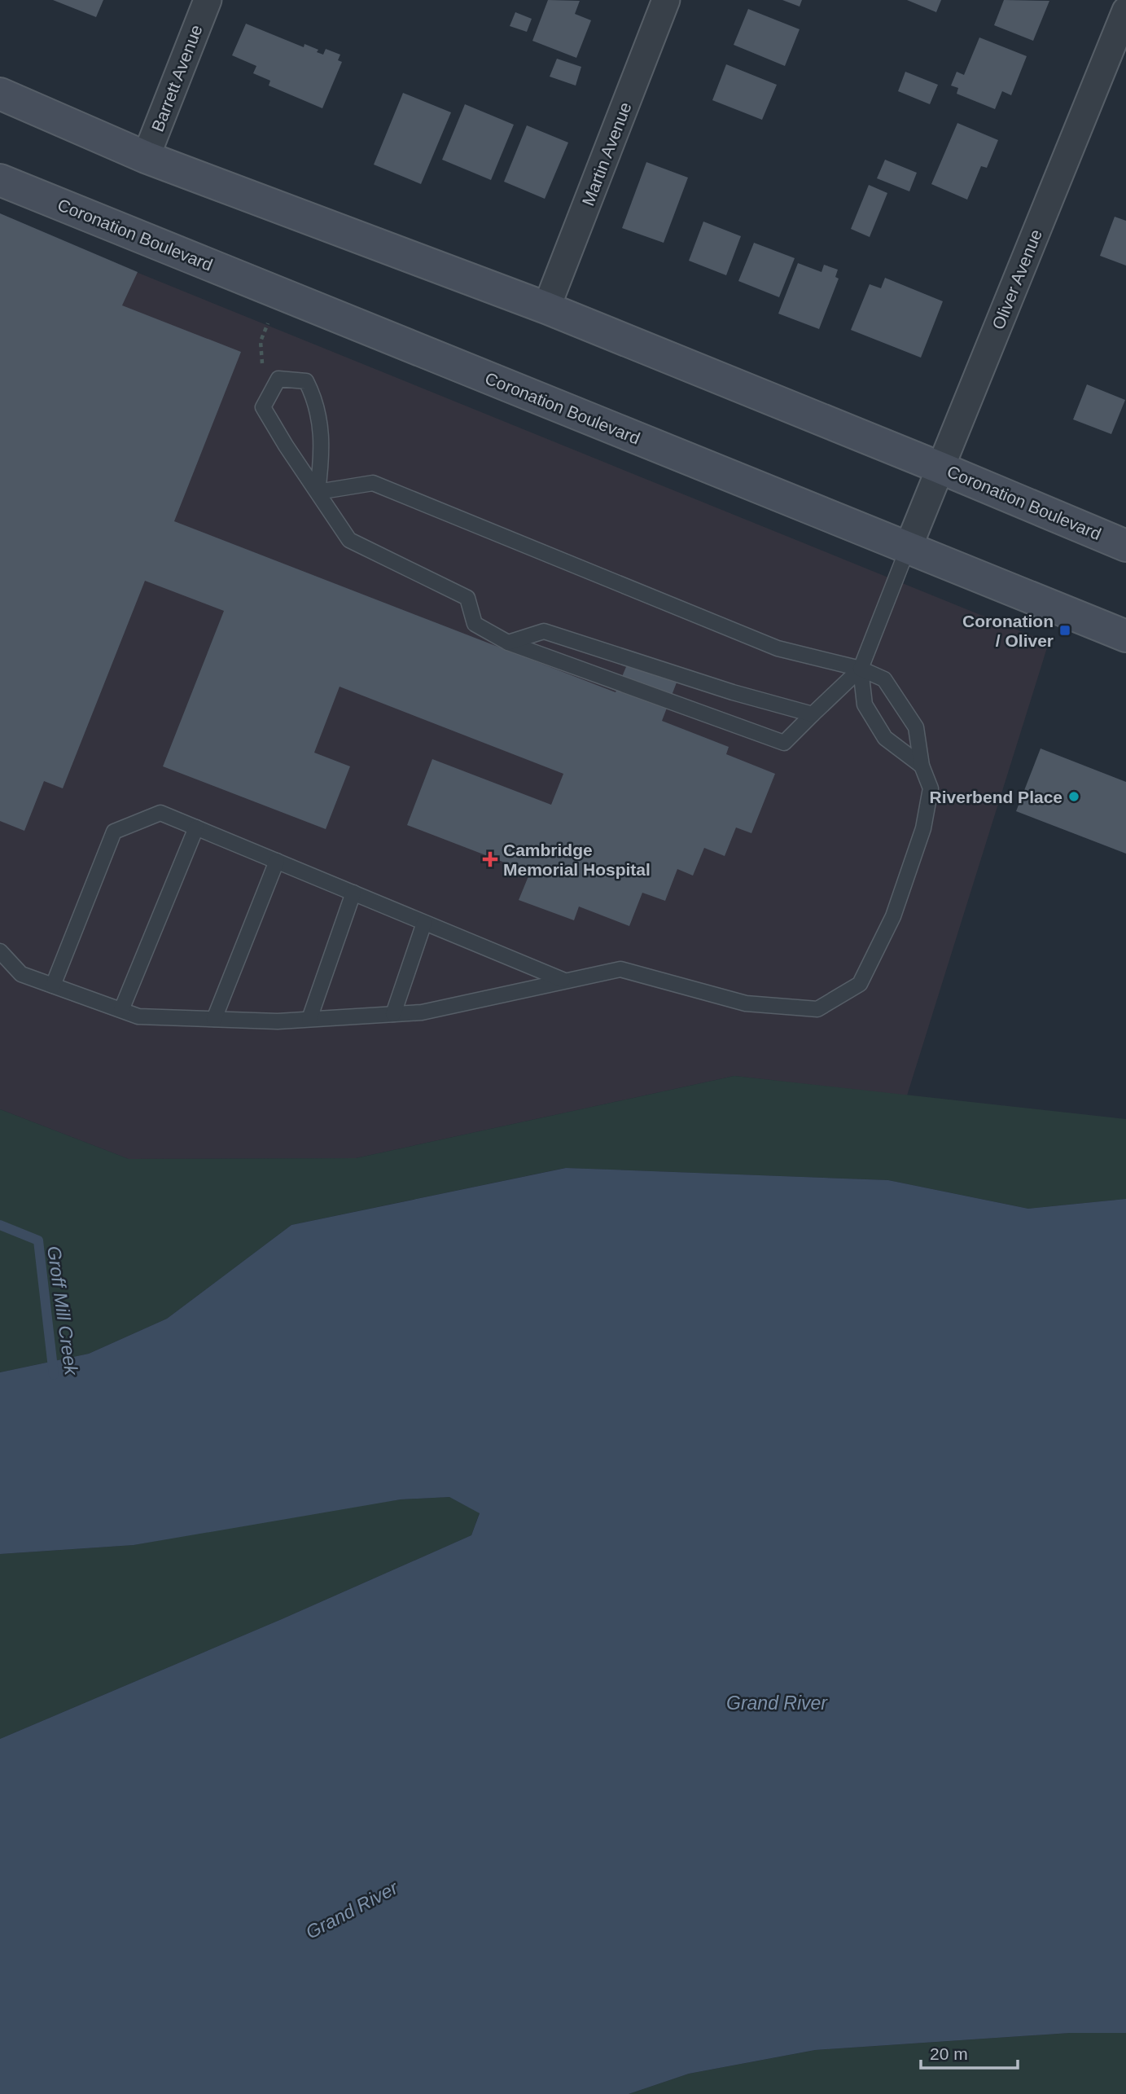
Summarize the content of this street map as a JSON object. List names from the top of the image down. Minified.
{"streets":{"main road":["Coronation Boulevard"],"street":["Barrett Avenue","Martin Avenue","Oliver Avenue"]},"crossings":[["Barrett Avenue","Coronation Boulevard"],["Martin Avenue","Coronation Boulevard"],["Coronation Boulevard","Oliver Avenue"]],"water":["Groff Mill Creek","Grand River"],"places":{"transit":["Coronation / Oliver"],"other":["Riverbend Place"],"health":["Cambridge Memorial Hospital"]},"scale_bar":"20 m"}
